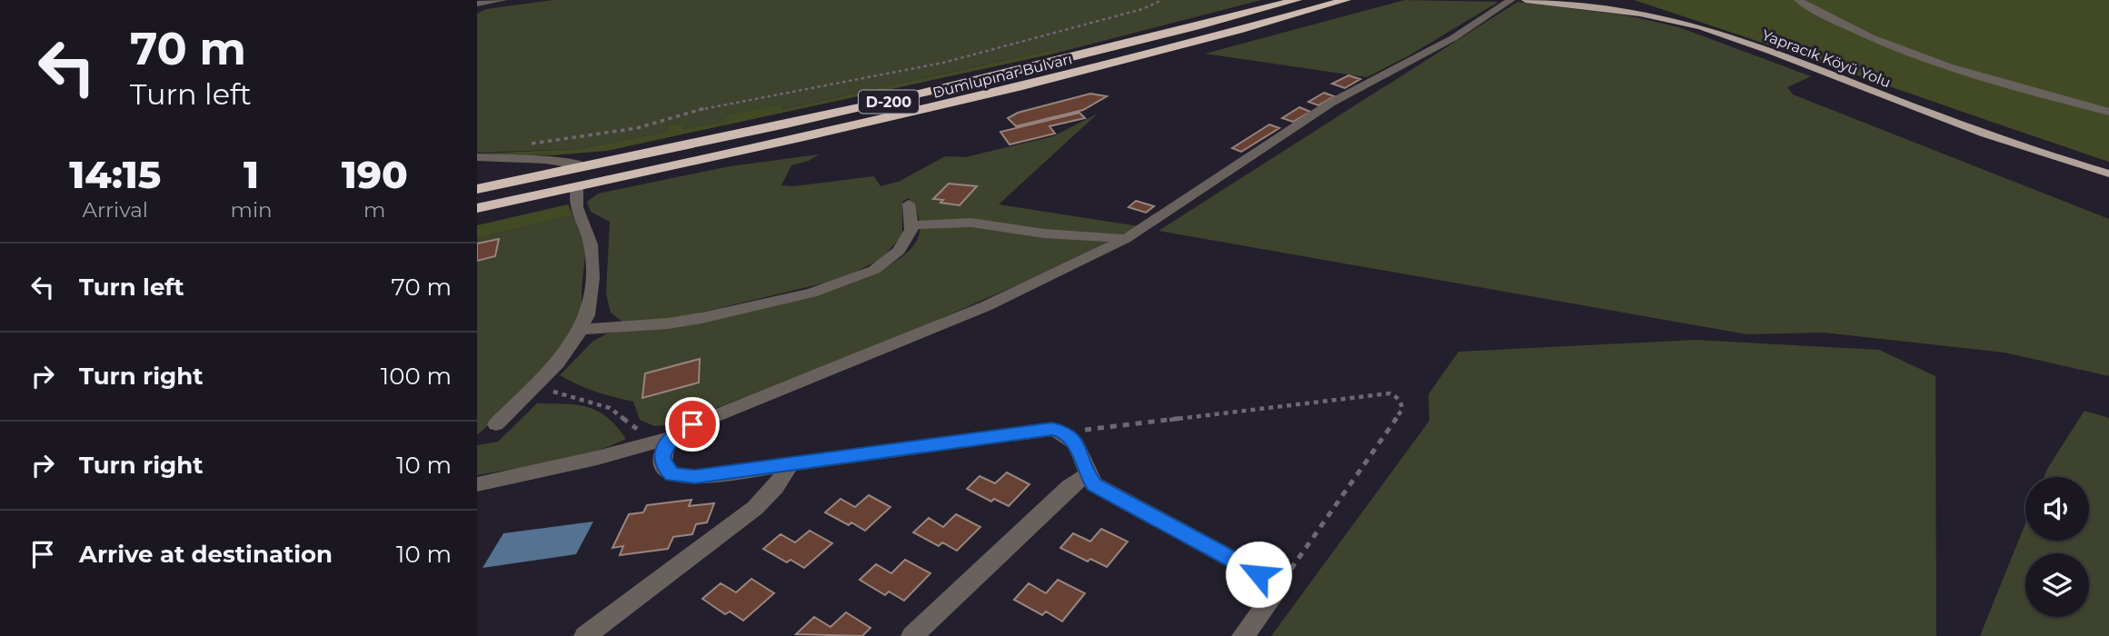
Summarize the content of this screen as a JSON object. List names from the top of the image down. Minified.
{"streets":{"highway":["Dumlupınar Bulvarı","D-200"],"main road":["Yapracık Köyü Yolu"]},"page":{"turn":["70 m","Turn left"],"eta":["14:15","Arrival","1","min","190","m"],"list":[{"name":"Turn left","value":"70 m"},{"name":"Turn right","value":"100 m"},{"name":"Turn right","value":"10 m"},{"name":"Arrive at destination","value":"10 m"}]}}
